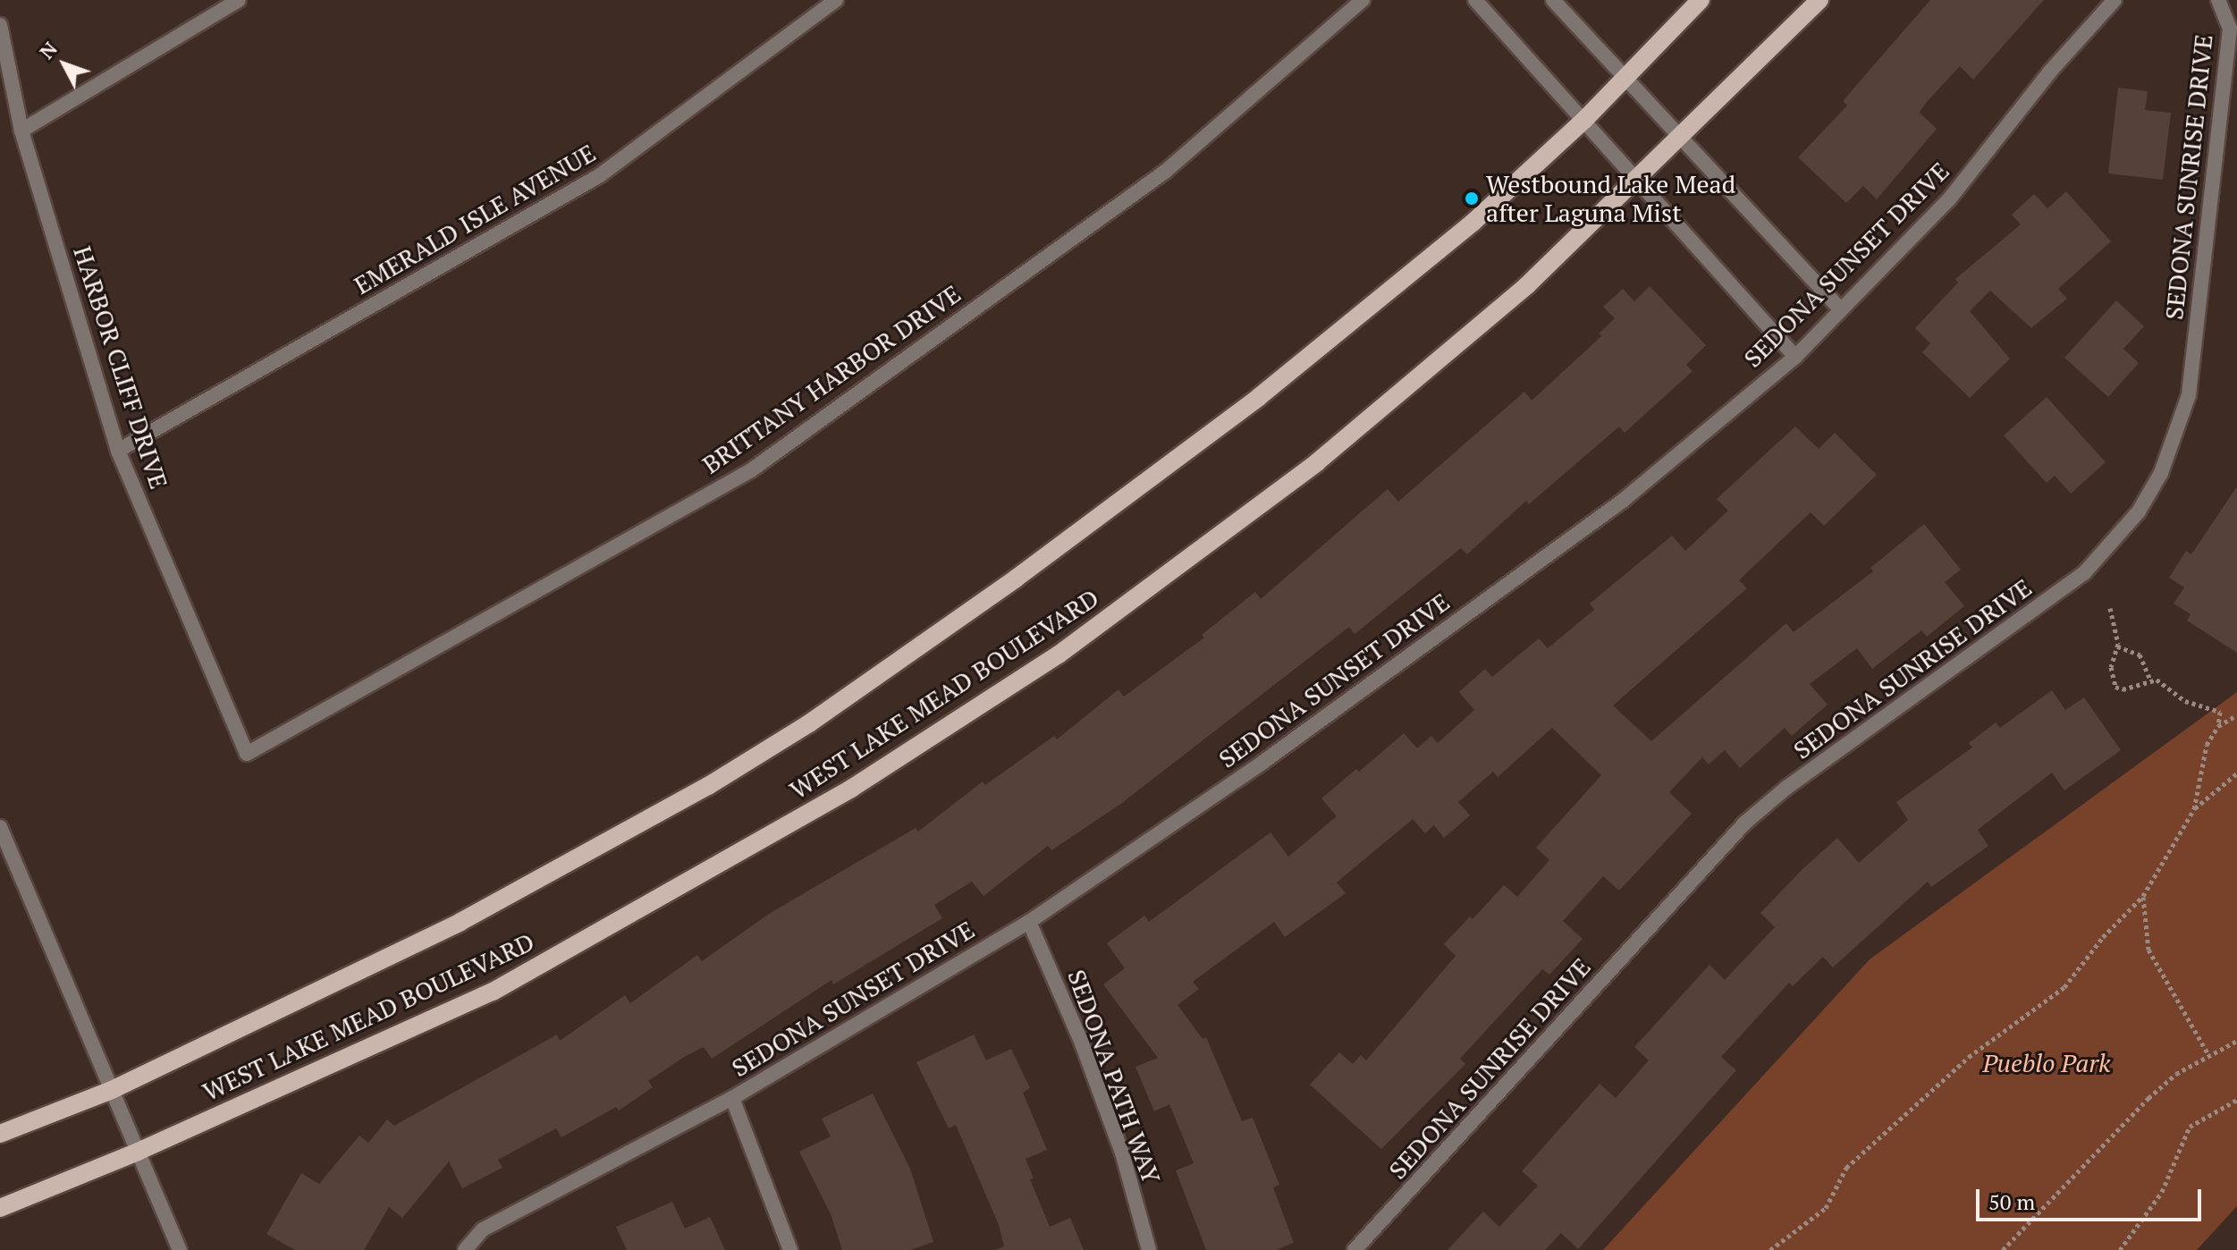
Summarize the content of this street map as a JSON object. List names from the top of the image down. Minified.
{"streets":{"main road":["WEST LAKE MEAD BOULEVARD"],"street":["SEDONA SUNRISE DRIVE","EMERALD ISLE AVENUE","SEDONA SUNSET DRIVE","HARBOR CLIFF DRIVE","BRITTANY HARBOR DRIVE","SEDONA PATH WAY"]},"crossings":[["EMERALD ISLE AVENUE","HARBOR CLIFF DRIVE"],["SEDONA SUNSET DRIVE","SEDONA PATH WAY"],["HARBOR CLIFF DRIVE","BRITTANY HARBOR DRIVE"]],"parks":["Pueblo Park"],"places":["Westbound Lake Mead after Laguna Mist"],"scale_bar":"50 m","north":"top left"}
